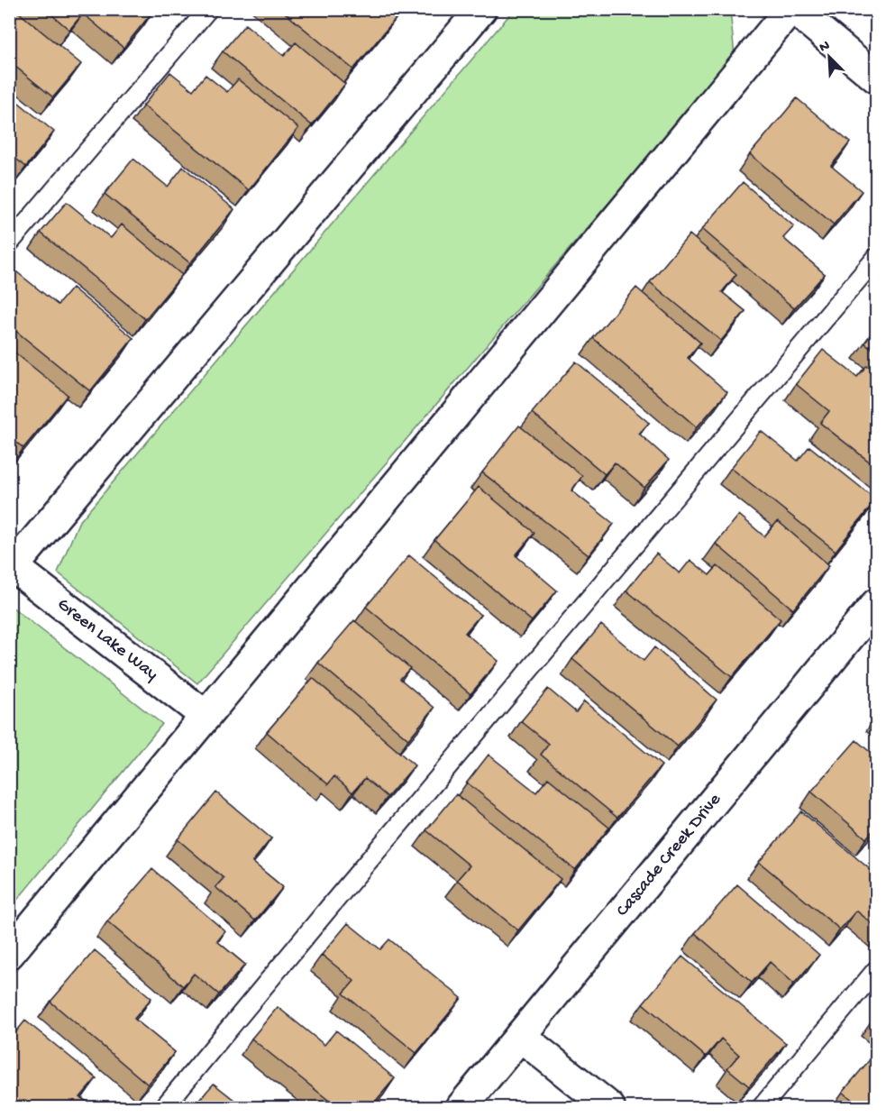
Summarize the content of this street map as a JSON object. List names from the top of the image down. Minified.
{"streets":{"street":["Green Lake Way","Cascade Creek Drive"]},"north":"top left"}
